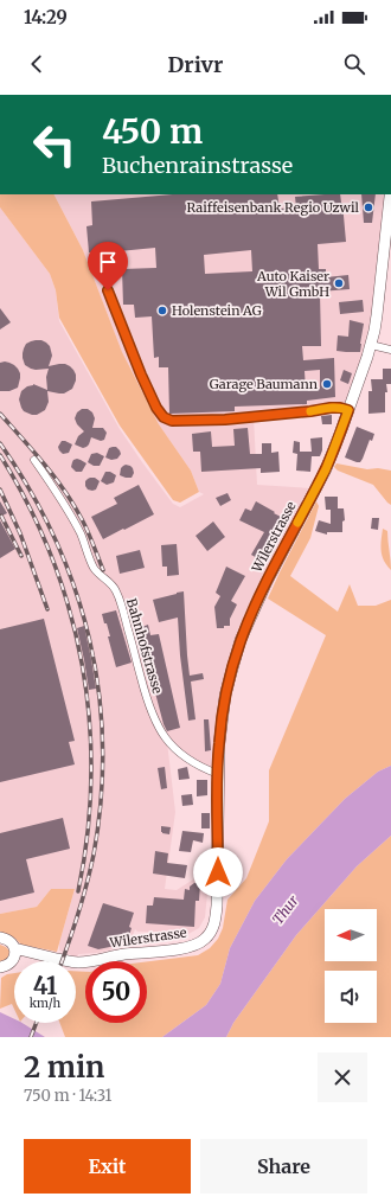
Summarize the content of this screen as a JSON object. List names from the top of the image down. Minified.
{"streets":{"main road":["Wilerstrasse"],"street":["Bahnhofstrasse"]},"crossings":[["Wilerstrasse","Bahnhofstrasse"]],"water":["Thur"],"places":["Raiffeisenbank Regio Uzwil","Auto Kaiser Wil GmbH","Holenstein AG","Garage Baumann"],"north":"left","page":{"status":"14:29","header":"Drivr","turn":["450 m","Buchenrainstrasse"],"speed":"41 km/h","limit":"50","heading":["2 min","750 m · 14:31"],"buttons":["Exit","Share"]}}
